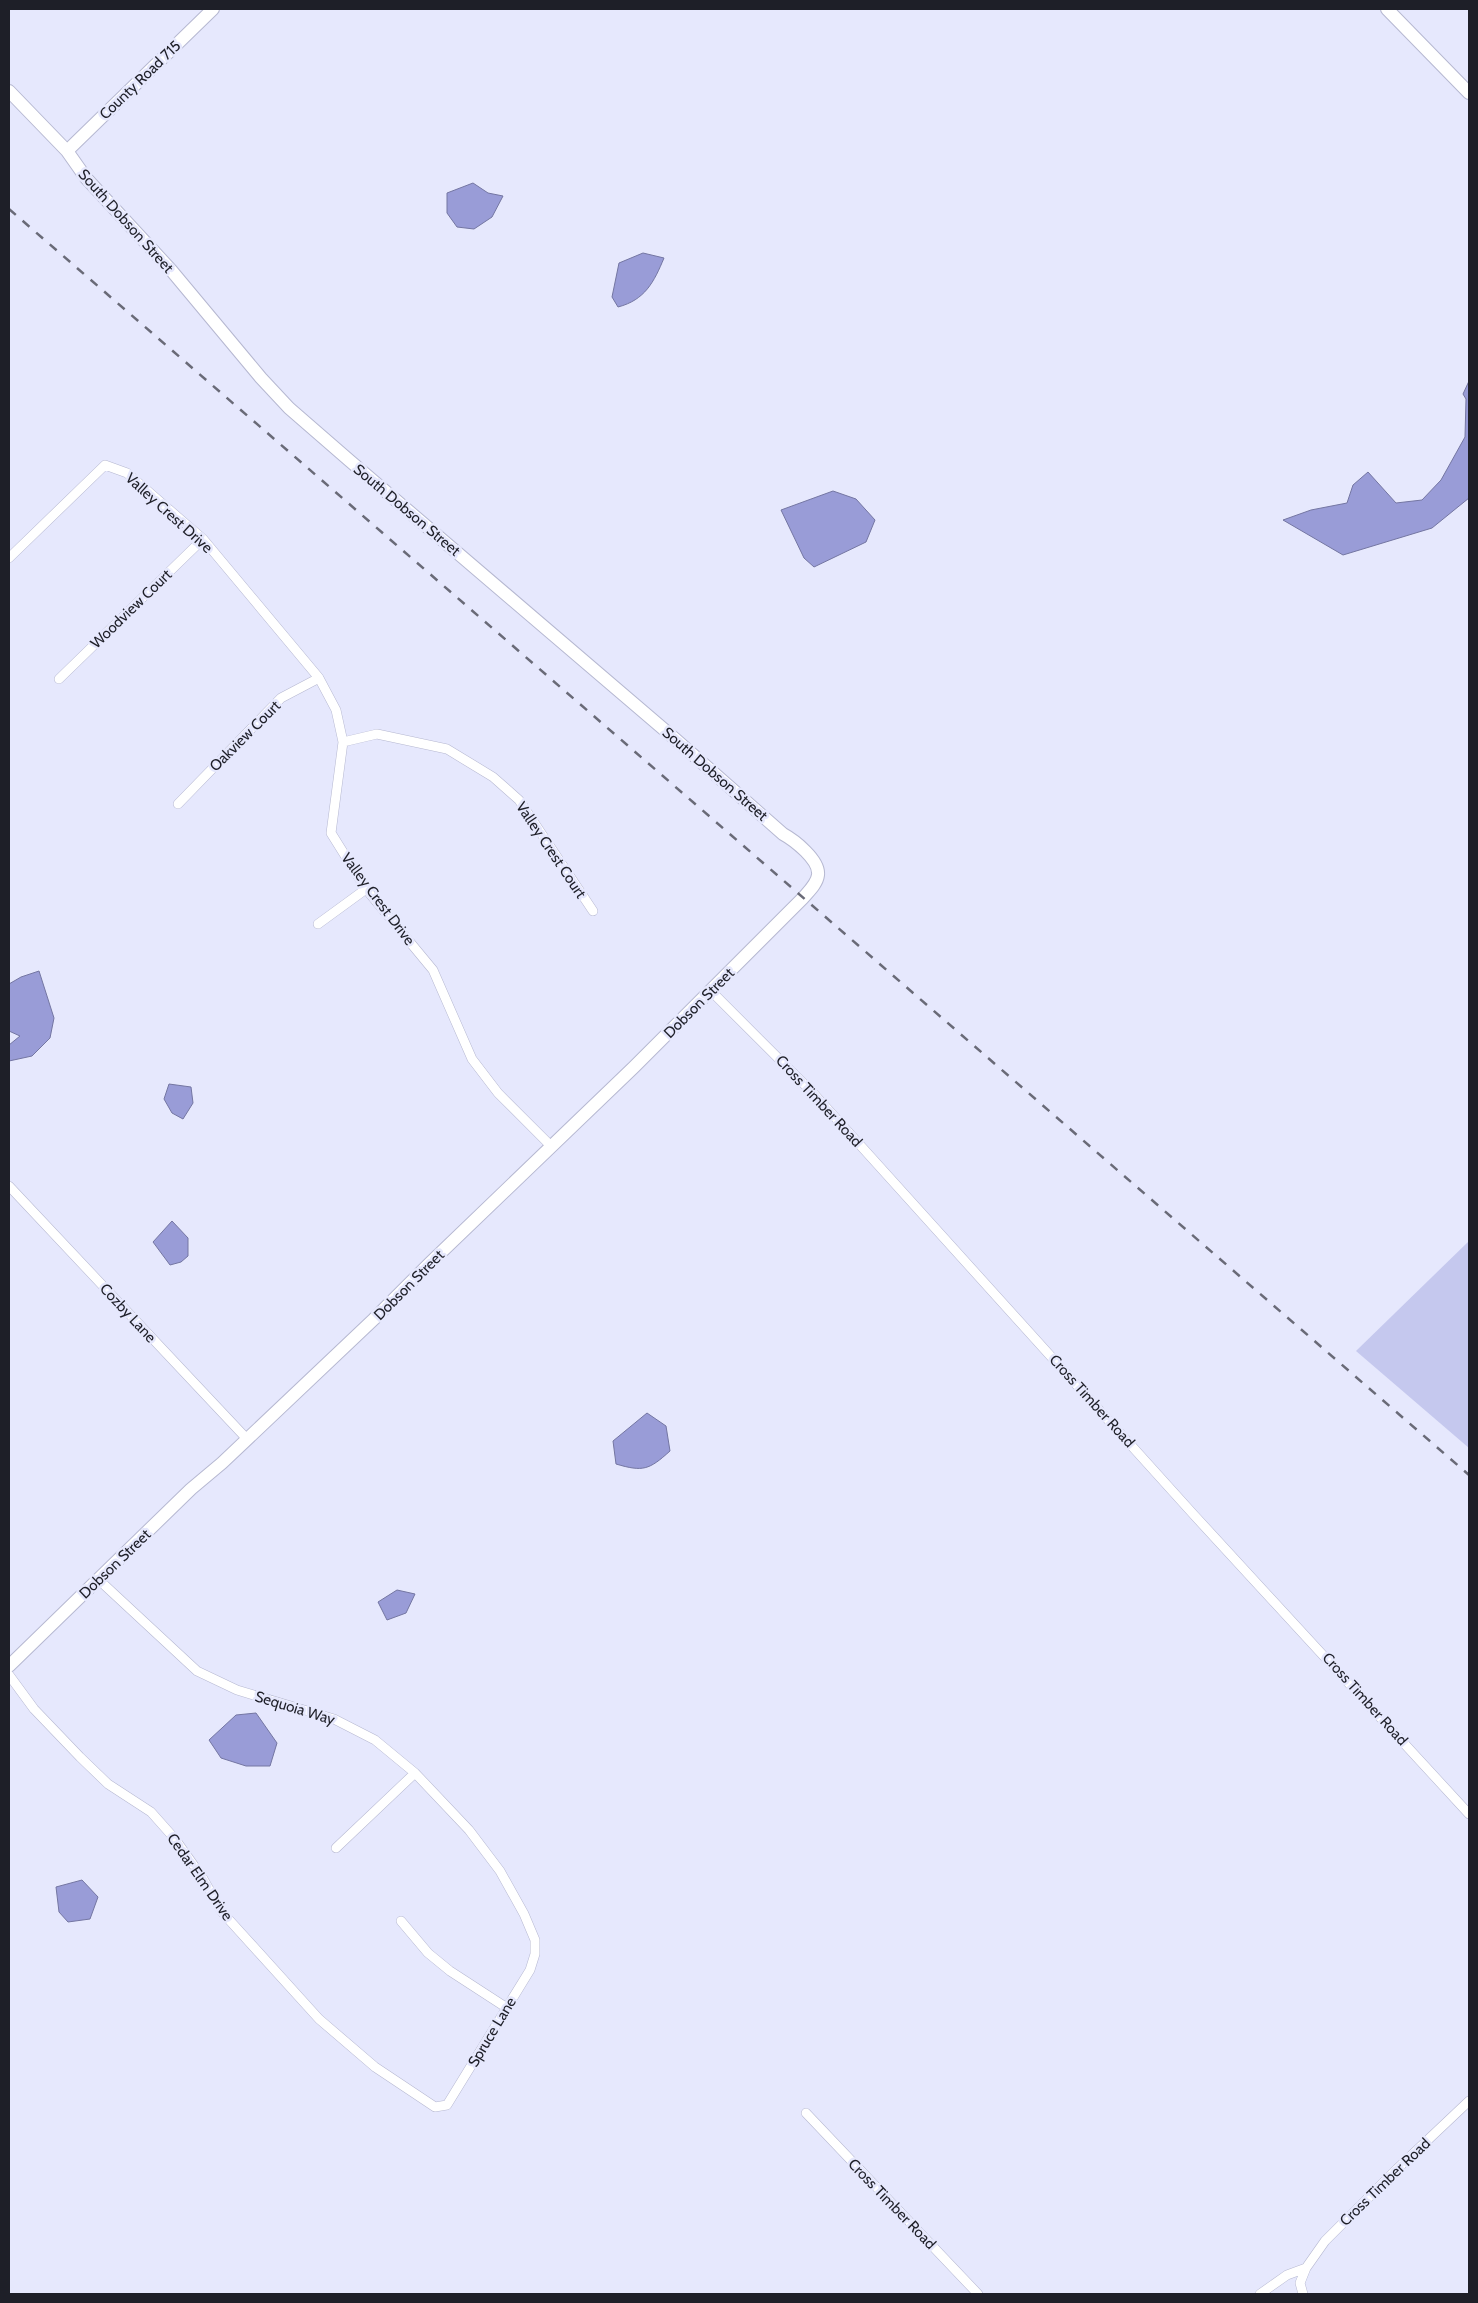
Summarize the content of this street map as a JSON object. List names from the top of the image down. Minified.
{"streets":{"street":["County Road 715","South Dobson Street","Valley Crest Drive","Woodview Court","Oakview Court","Valley Crest Court","Dobson Street","Cross Timber Road","Cozby Lane","Sequoia Way","Cedar Elm Drive","Spruce Lane"]},"crossings":[["County Road 715","South Dobson Street"],["South Dobson Street","Dobson Street"],["Valley Crest Drive","Woodview Court"],["Valley Crest Drive","Oakview Court"],["Valley Crest Drive","Valley Crest Court"],["Valley Crest Drive","Dobson Street"],["Dobson Street","Cross Timber Road"],["Dobson Street","Cozby Lane"],["Dobson Street","Sequoia Way"],["Sequoia Way","Spruce Lane"],["Cedar Elm Drive","Spruce Lane"]]}
